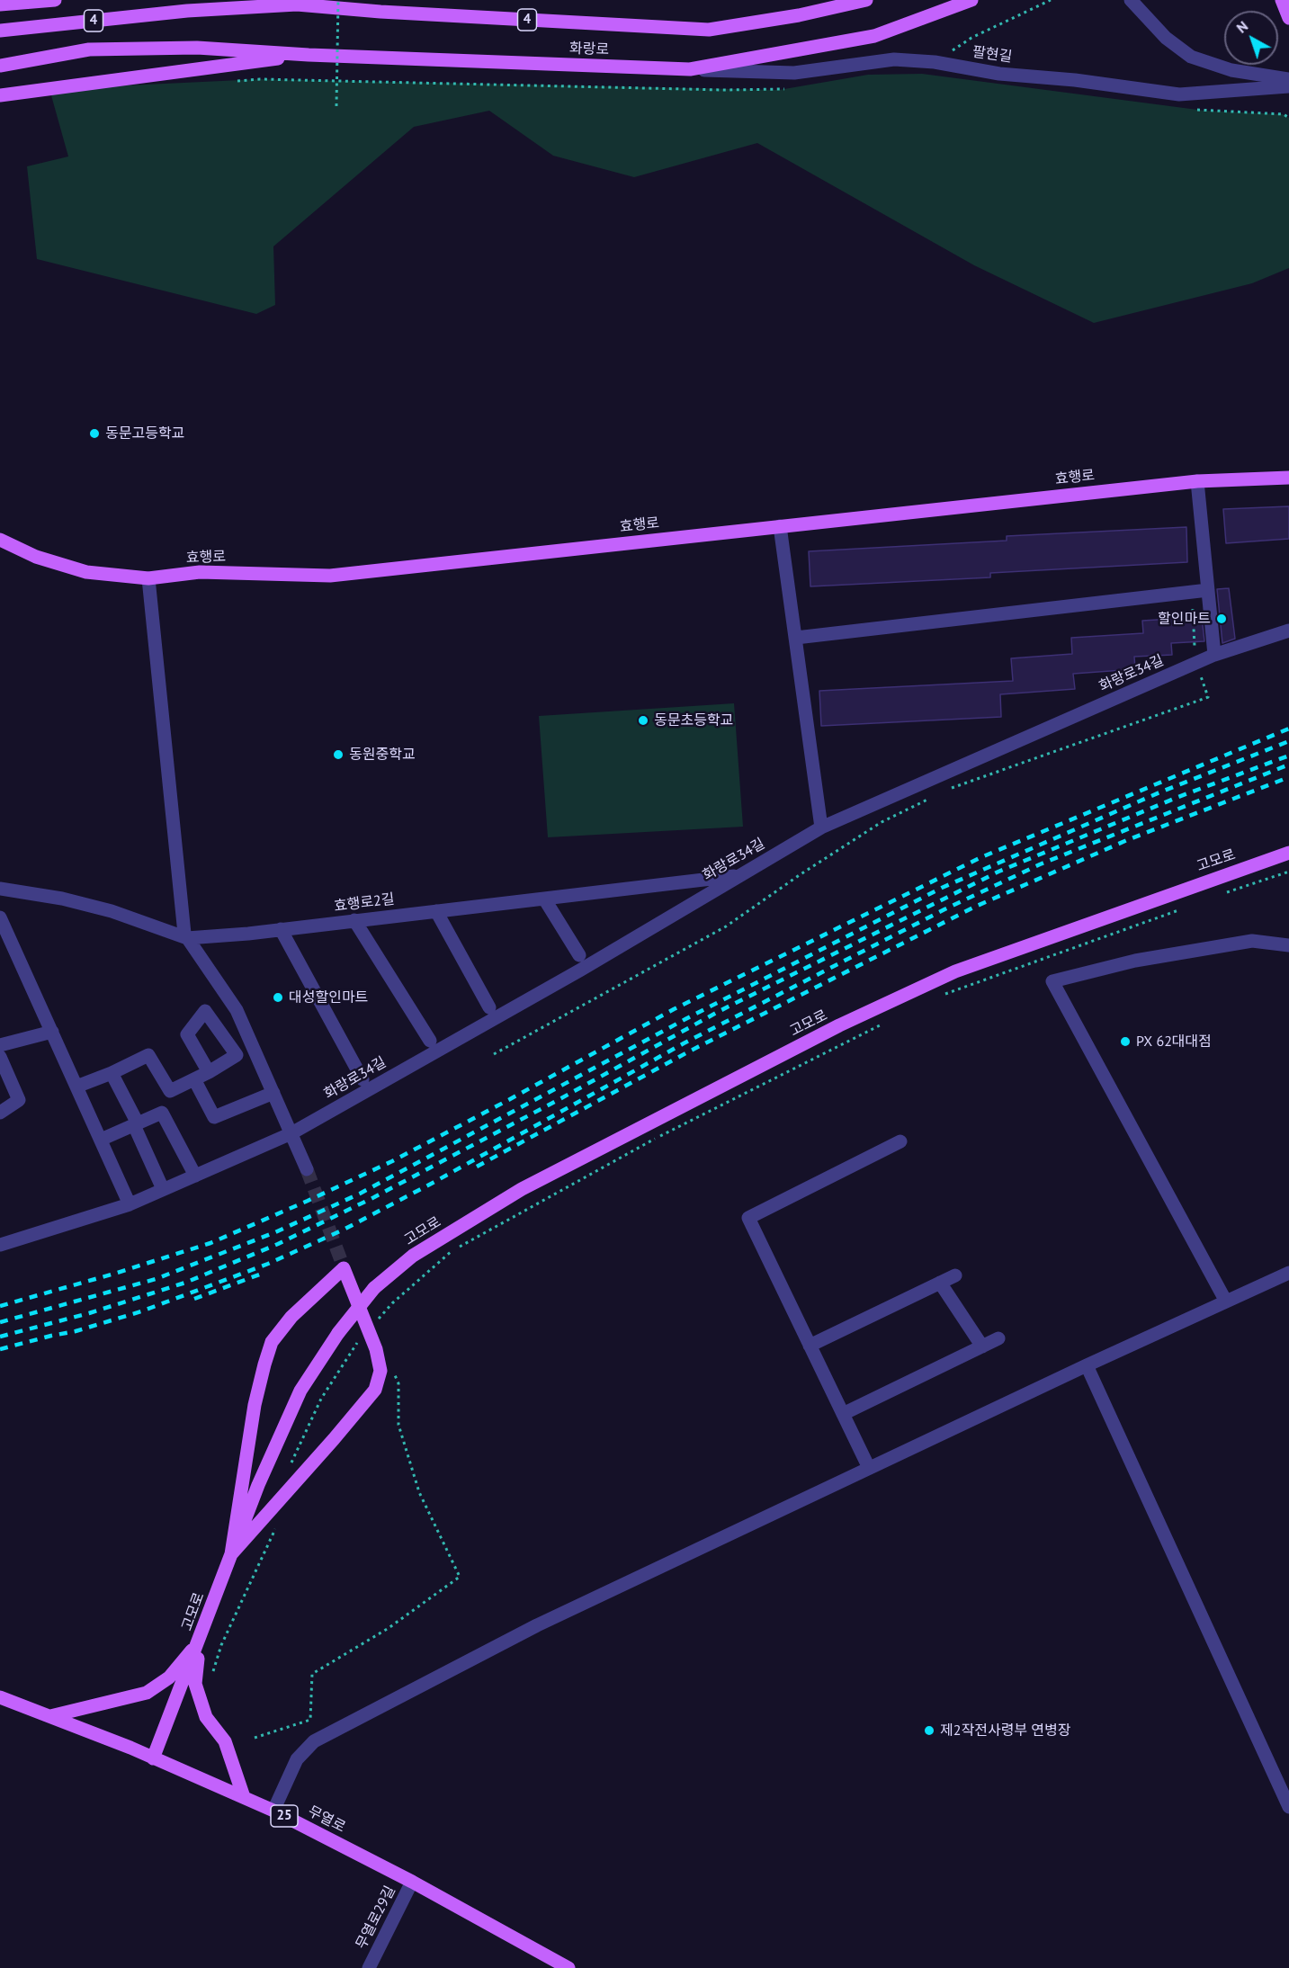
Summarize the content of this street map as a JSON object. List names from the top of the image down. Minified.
{"streets":{"main road":["4","화랑로","효행로","고모로","25","무열로"],"street":["팔현길","화랑로34길","효행로2길","무열로29길"]},"crossings":[["화랑로","팔현길"],["화랑로34길","효행로2길"],["고모로","무열로"],["무열로","무열로29길"]],"places":["동문고등학교","할인마트","동문초등학교","동원중학교","대성할인마트","PX 62대대점","제2작전사령부 연병장"],"north":"top left"}
